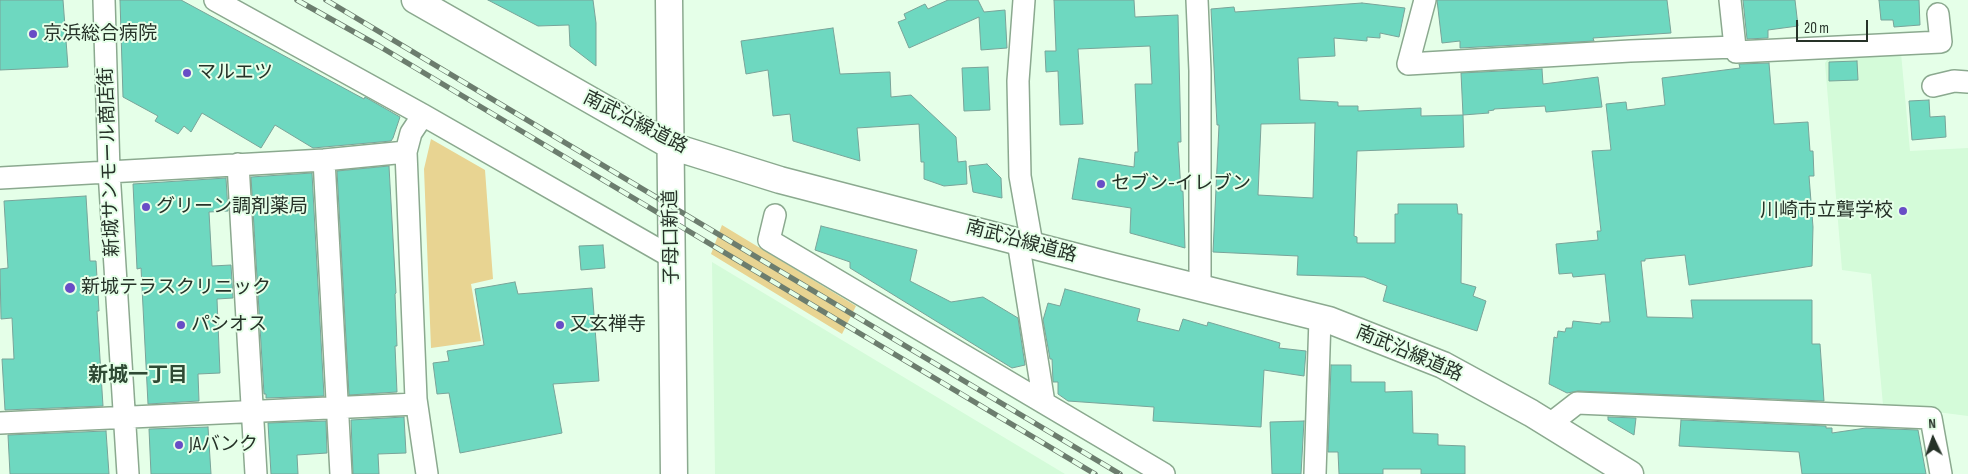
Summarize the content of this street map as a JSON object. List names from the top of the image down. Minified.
{"streets":{"street":["南武沿線道路","新城サンモール商店街","子母口新道"]},"crossings":[["南武沿線道路","子母口新道"]],"districts":["新城一丁目"],"places":["京浜総合病院","マルエツ","セブン-イレブン","グリーン調剤薬局","川崎市立聾学校","新城テラスクリニック","パシオス","又玄禅寺","JAバンク"],"scale_bar":"20 m","north":"top"}
